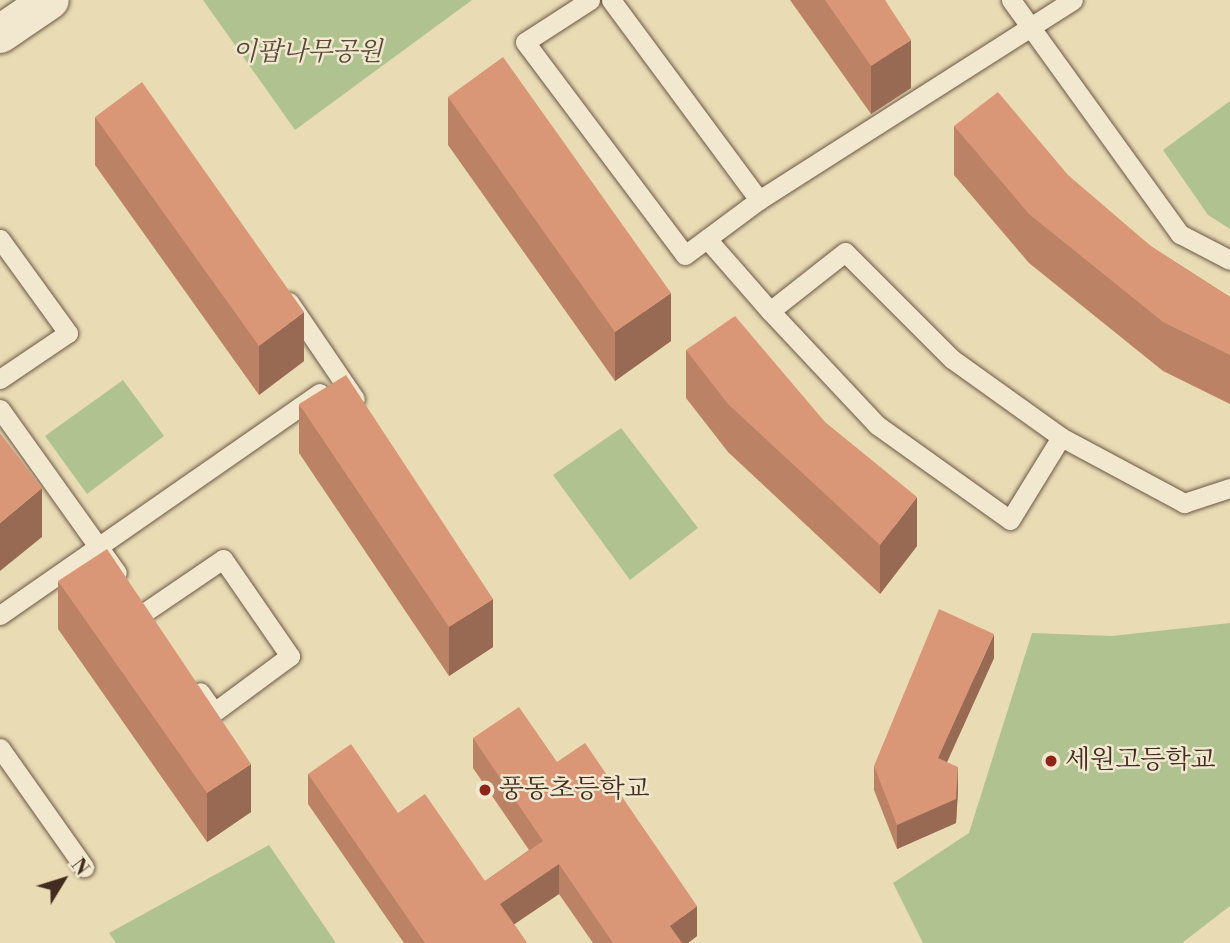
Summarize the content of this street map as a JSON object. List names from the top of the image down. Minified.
{"parks":["이팝나무공원"],"places":["세원고등학교","풍동초등학교"],"north":"top right"}
